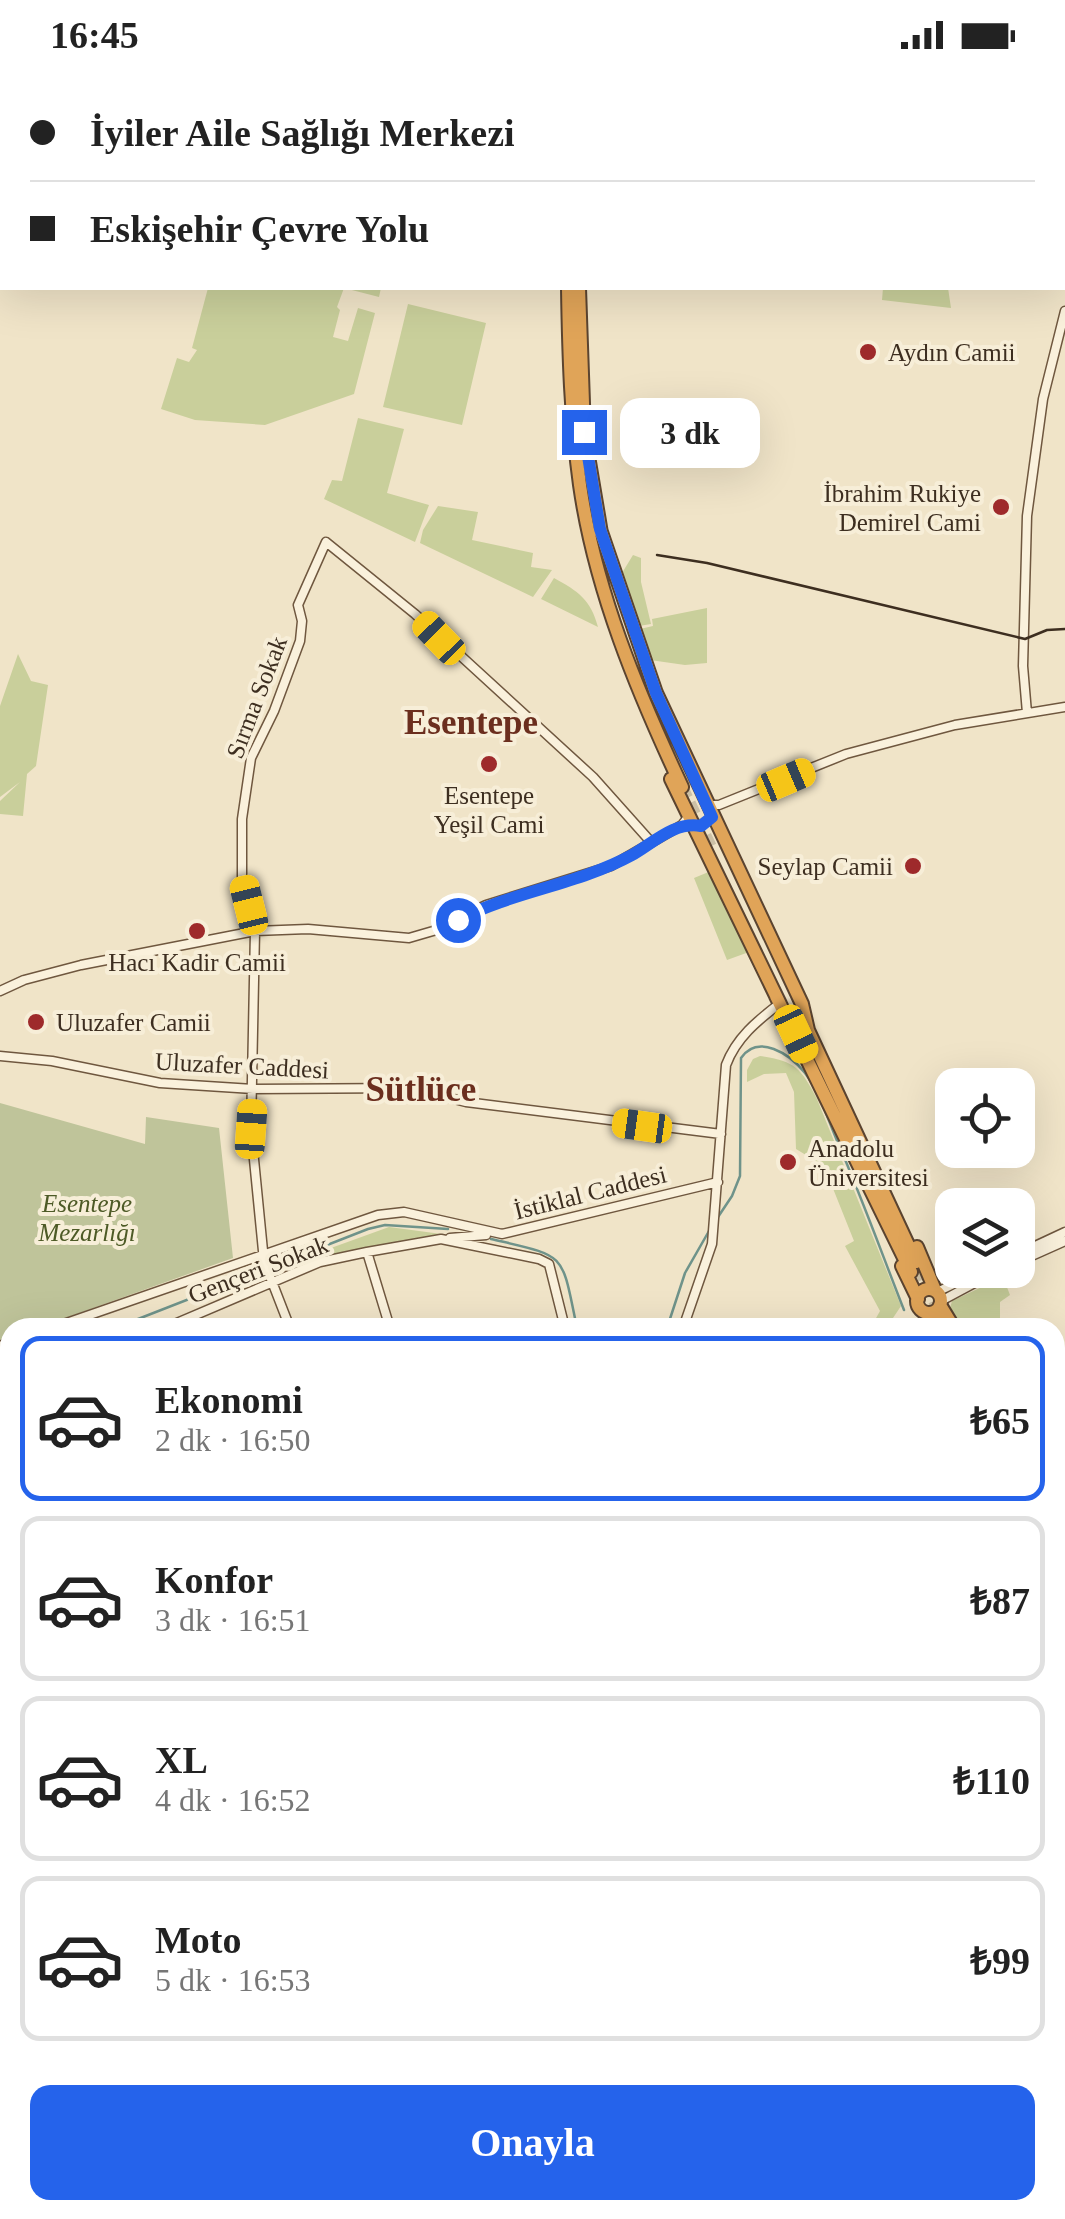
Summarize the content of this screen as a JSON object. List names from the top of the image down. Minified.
{"streets":{"street":["Sırma Sokak","Uluzafer Caddesi","İstiklal Caddesi","Gençeri Sokak"]},"crossings":[["Sırma Sokak","Uluzafer Caddesi"],["Sırma Sokak","İstiklal Caddesi"],["Sırma Sokak","Gençeri Sokak"],["İstiklal Caddesi","Gençeri Sokak"]],"districts":["Esentepe","Sütlüce"],"parks":["Esentepe Mezarlığı"],"places":["Aydın Camii","İbrahim Rukiye Demirel Cami","Esentepe Yeşil Cami","Seylap Camii","Hacı Kadir Camii","Uluzafer Camii","Anadolu Üniversitesi"],"page":{"status":"16:45","banner":["İyiler Aile Sağlığı Merkezi","Eskişehir Çevre Yolu"],"bubble":"3 dk","list":[{"name":"Ekonomi","note":"2 dk · 16:50","value":"₺65"},{"name":"Konfor","note":"3 dk · 16:51","value":"₺87"},{"name":"XL","note":"4 dk · 16:52","value":"₺110"},{"name":"Moto","note":"5 dk · 16:53","value":"₺99"}],"buttons":"Onayla"}}
